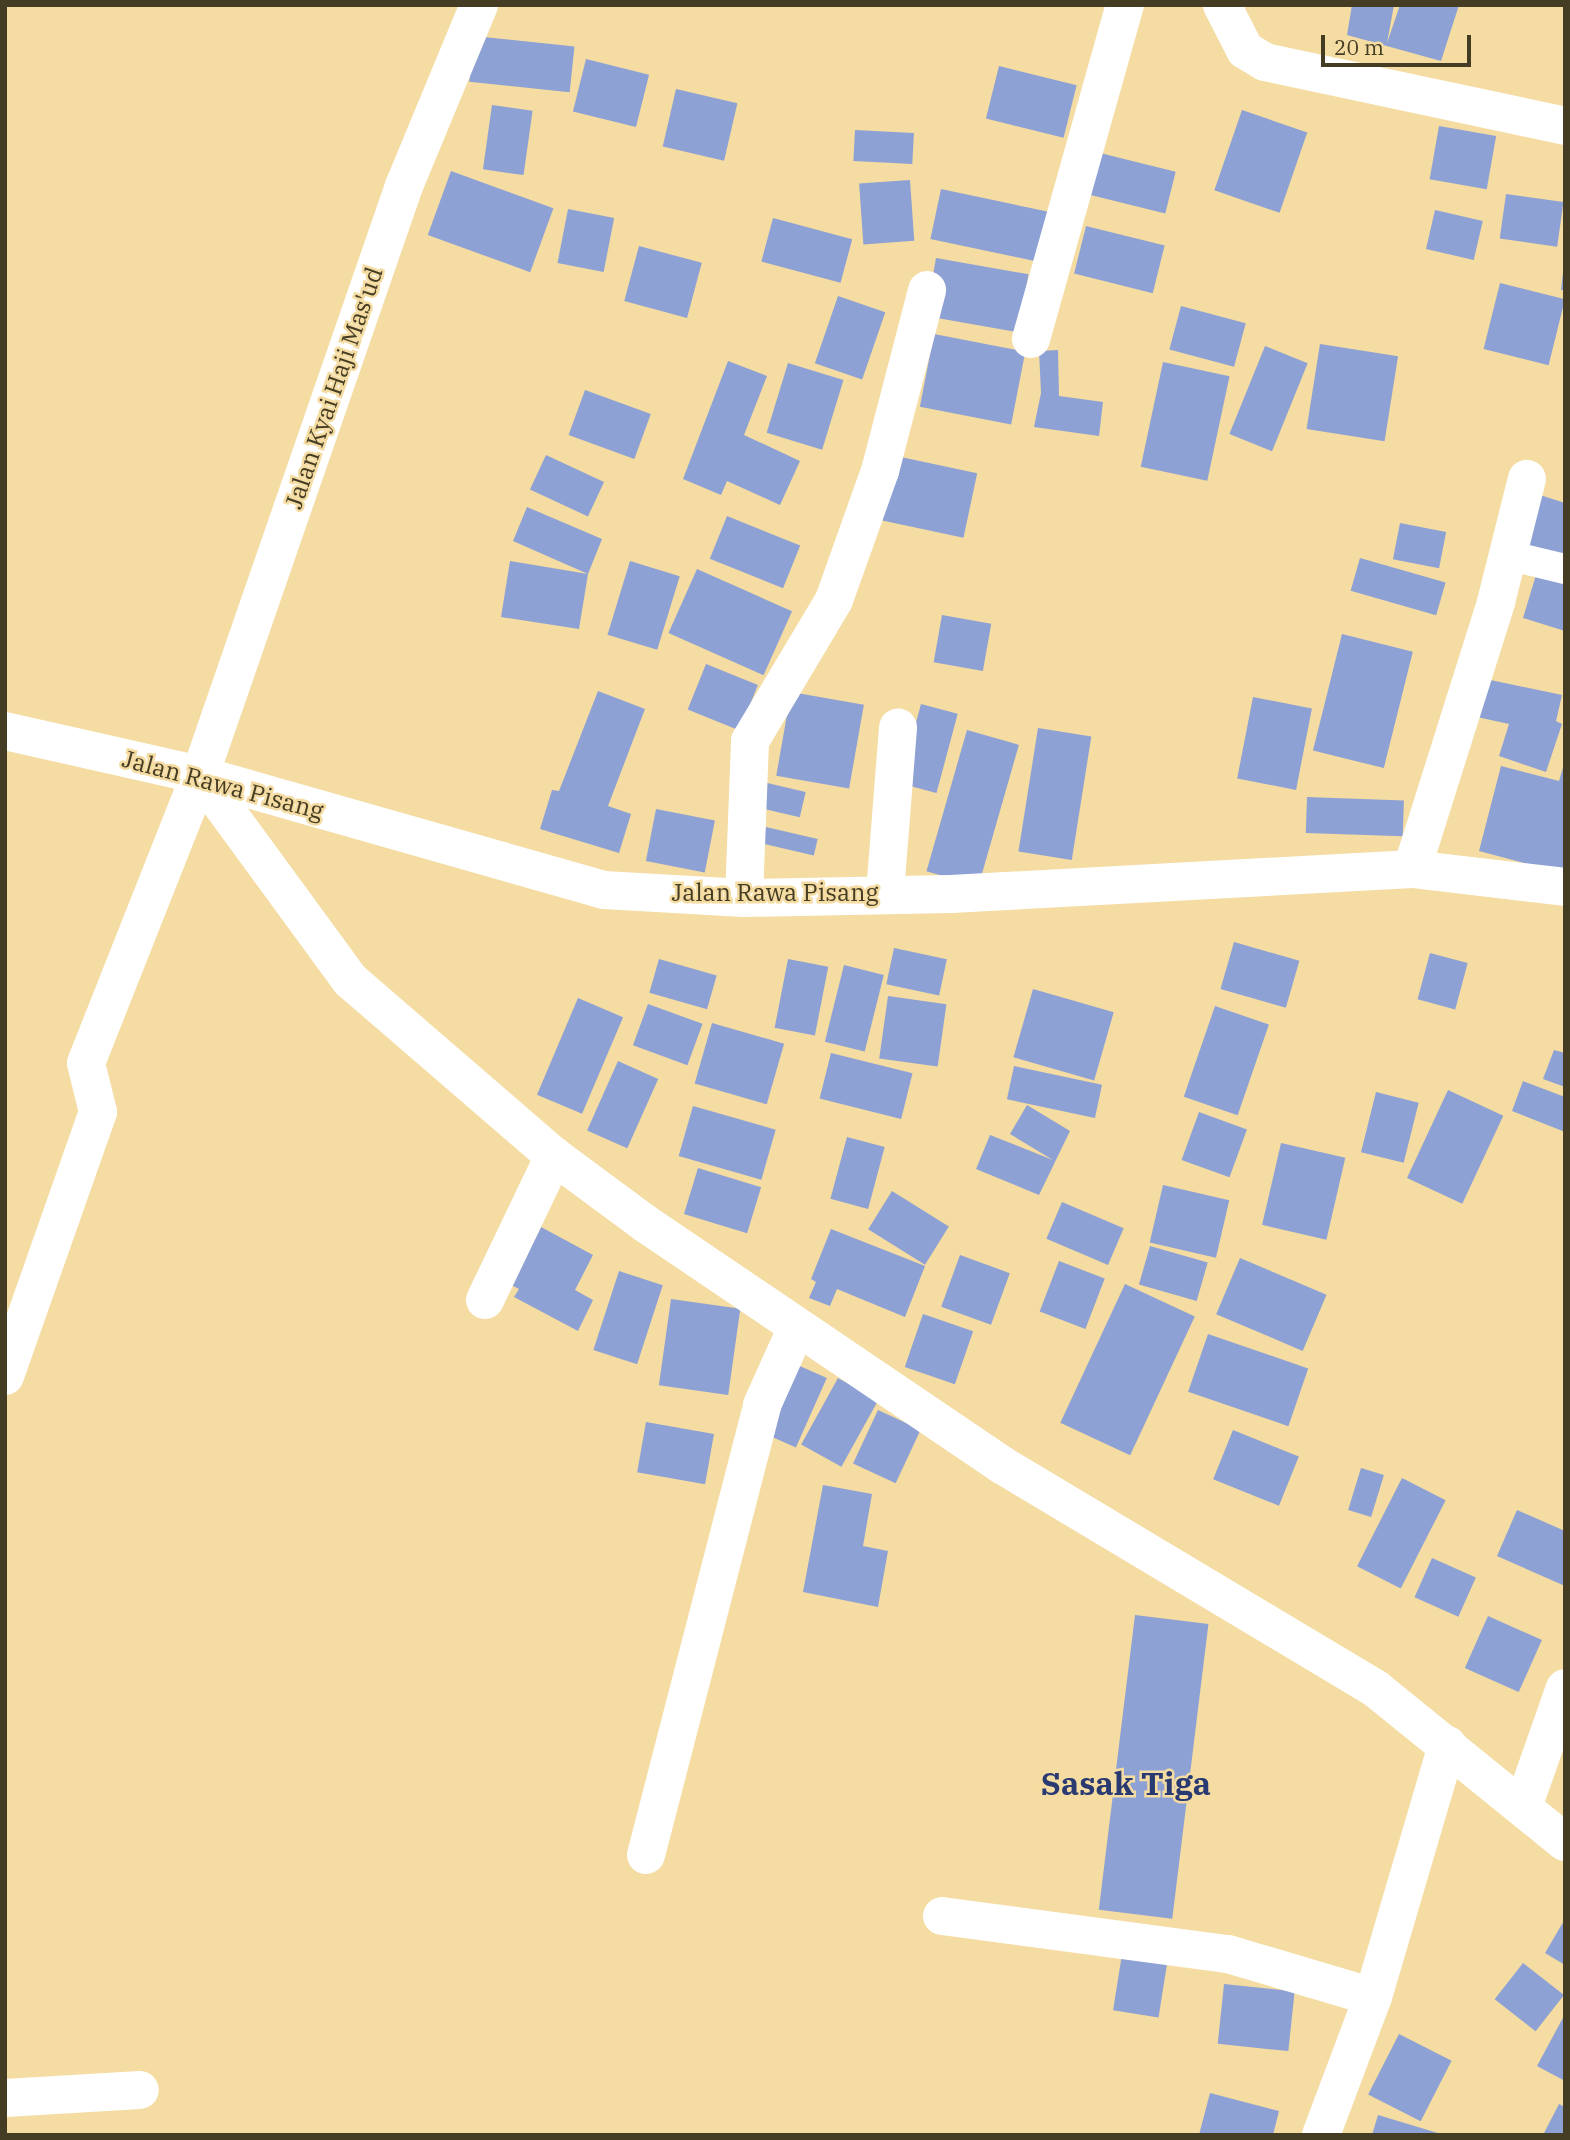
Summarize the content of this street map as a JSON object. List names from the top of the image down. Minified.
{"streets":{"street":["Jalan Kyai Haji Mas'ud","Jalan Rawa Pisang"]},"crossings":[["Jalan Kyai Haji Mas'ud","Jalan Rawa Pisang"]],"districts":["Sasak Tiga"],"scale_bar":"20 m"}
